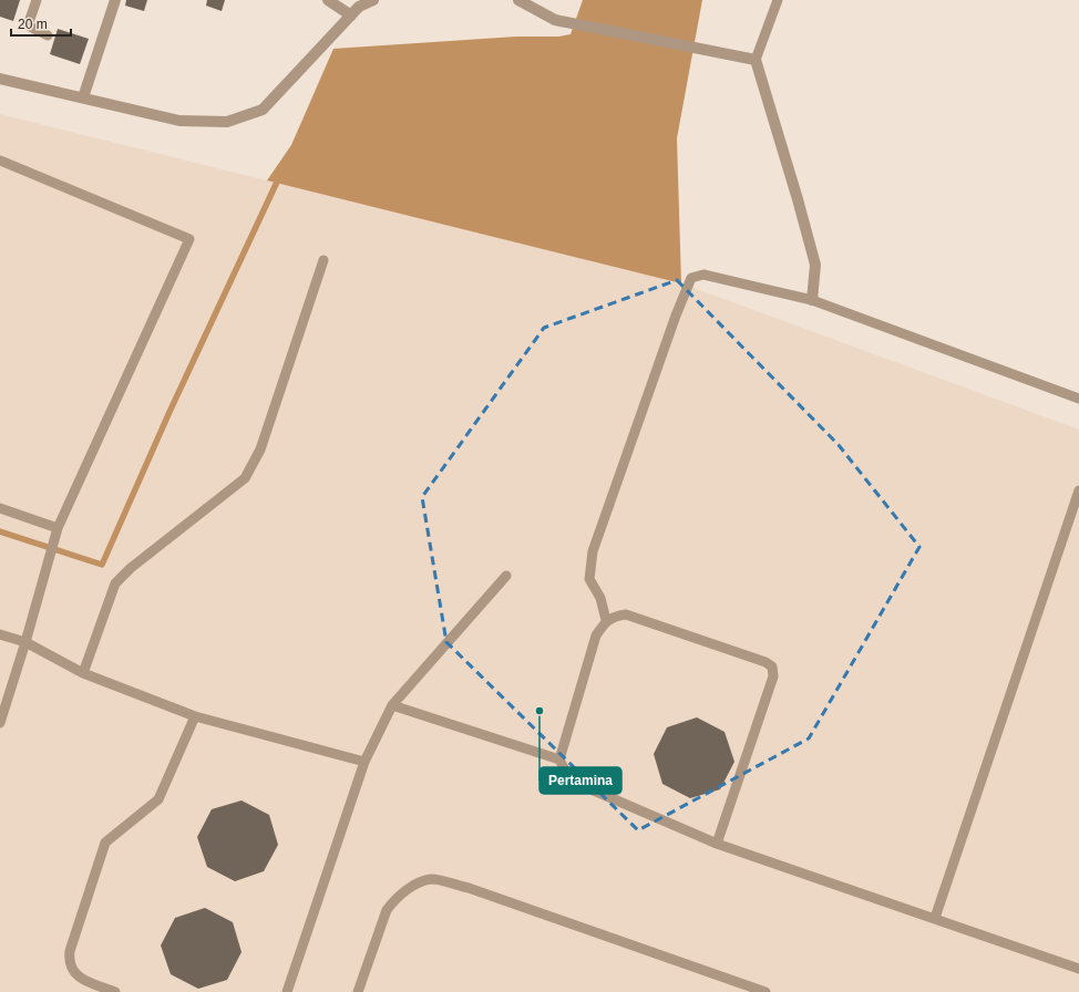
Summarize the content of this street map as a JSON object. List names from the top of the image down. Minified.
{"places":["Pertamina"],"scale_bar":"20 m"}
